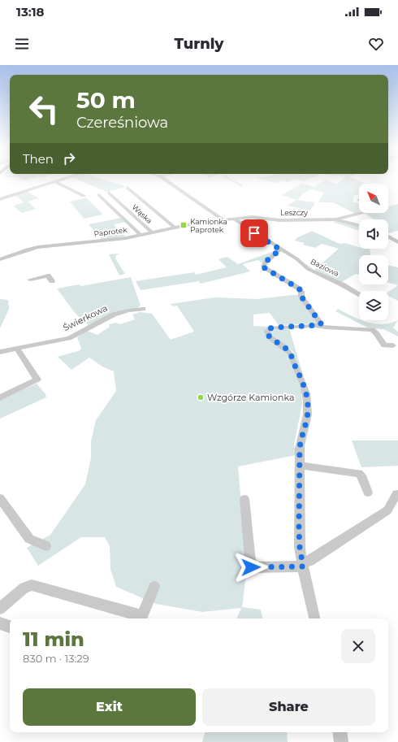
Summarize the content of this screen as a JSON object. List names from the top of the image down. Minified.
{"streets":{"street":["Leszczy","Wąska","Paprotek","Baziowa","Świerkowa"]},"crossings":[["Leszczy","Paprotek"],["Wąska","Paprotek"],["Paprotek","Baziowa"]],"places":{"transit":["Kamionka Paprotek"],"other":["Wzgórze Kamionka"]},"north":"top left","page":{"status":"13:18","header":"Turnly","turn":["50 m","Czereśniowa"],"then":"Then","heading":["11 min","830 m · 13:29"],"buttons":["Exit","Share"]}}
